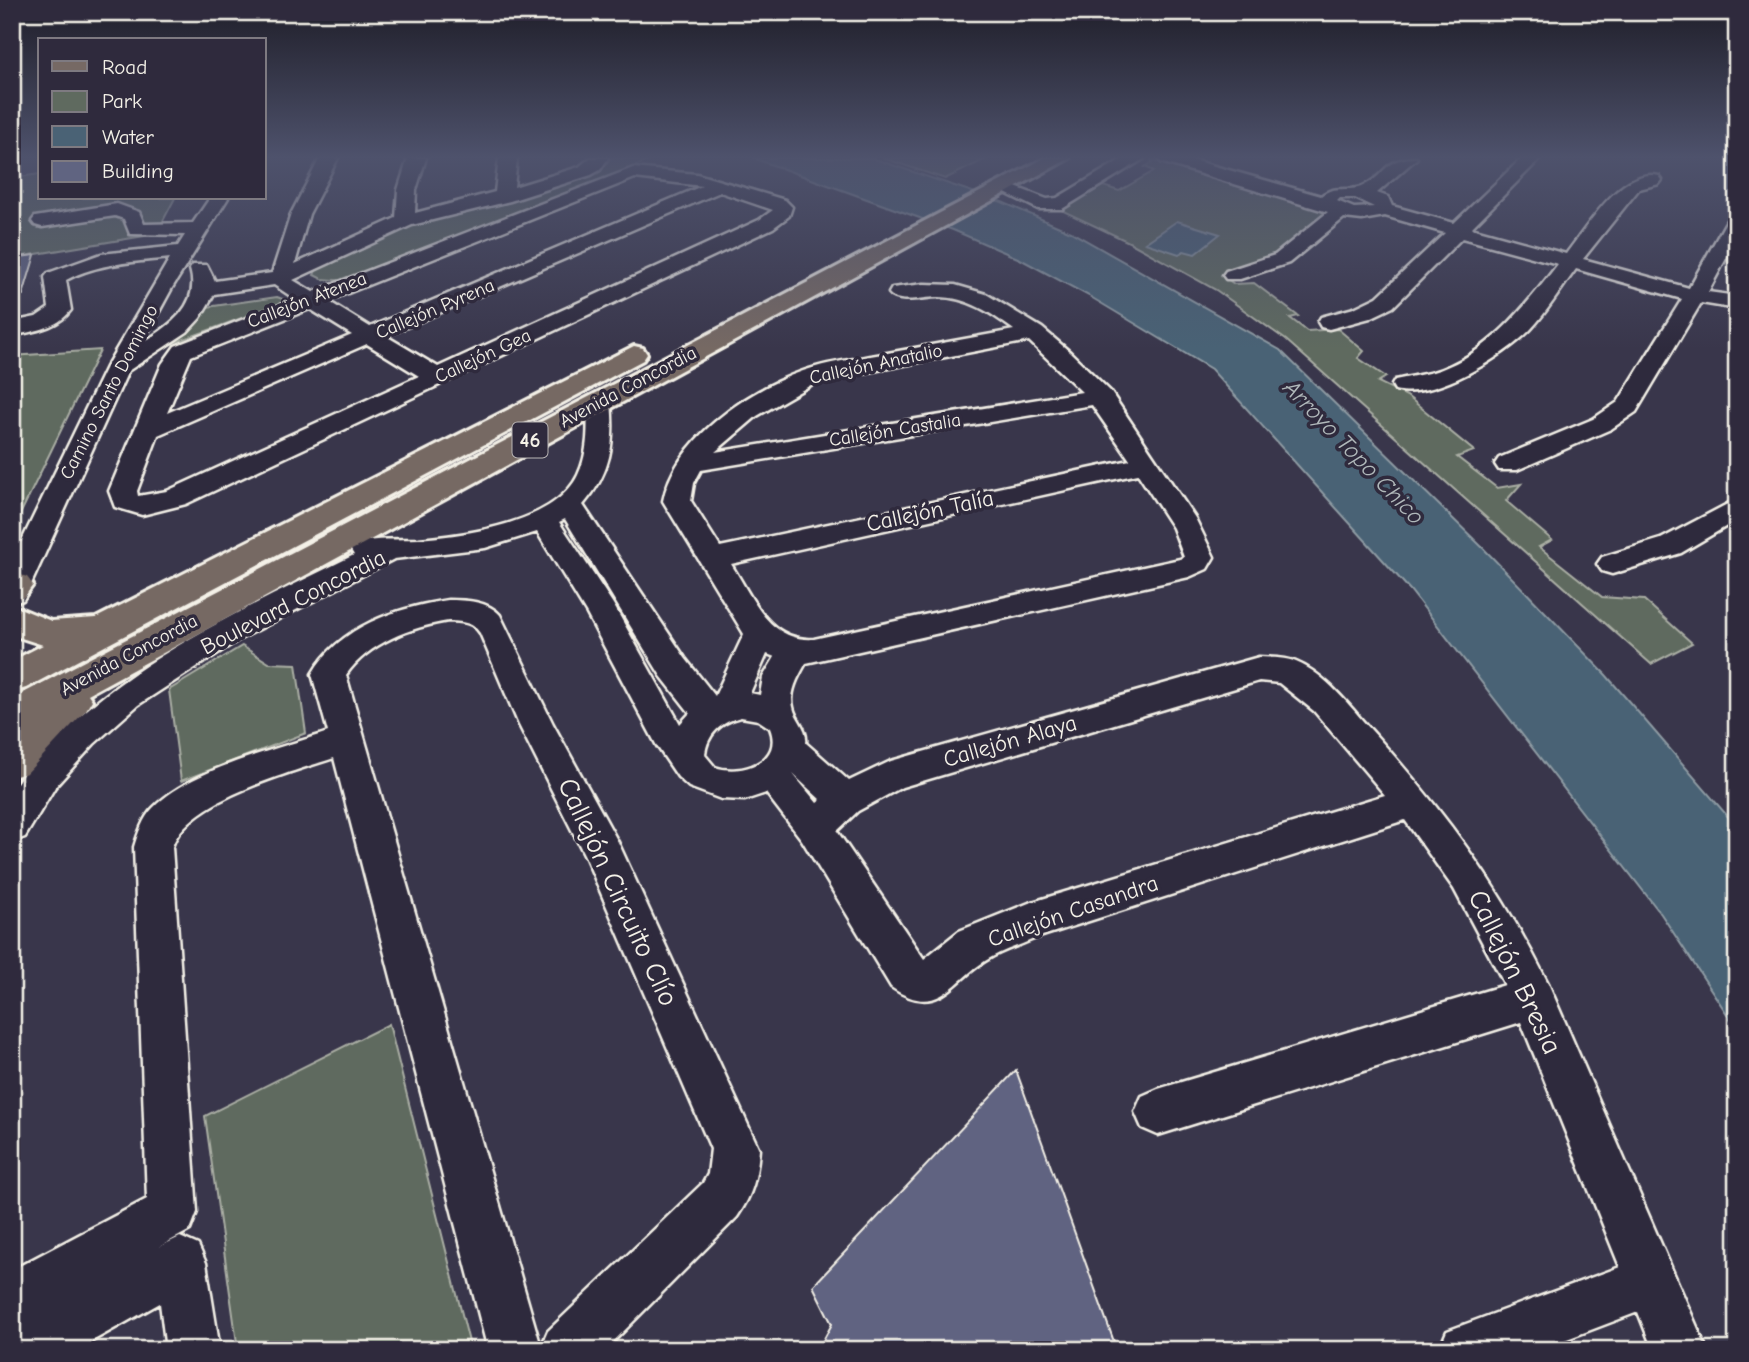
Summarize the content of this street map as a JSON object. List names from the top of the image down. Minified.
{"streets":{"main road":["Avenida Concordia","46"],"street":["Callejón Atenea","Callejón Pyrena","Callejón Gea","Callejón Anatalio","Camino Santo Domingo","Callejón Castalia","Callejón Talía","Boulevard Concordia","Callejón Alaya","Callejón Circuito Clío","Callejón Casandra","Callejón Bresia"]},"crossings":[["Callejón Atenea","Callejón Pyrena"],["Callejón Atenea","Callejón Gea"],["Callejón Anatalio","Callejón Castalia"],["Callejón Anatalio","Callejón Talía"],["Callejón Alaya","Callejón Casandra"],["Callejón Alaya","Callejón Bresia"],["Callejón Casandra","Callejón Bresia"]],"water":["Arroyo Topo Chico"],"legend":["Road","Park","Water","Building"]}
